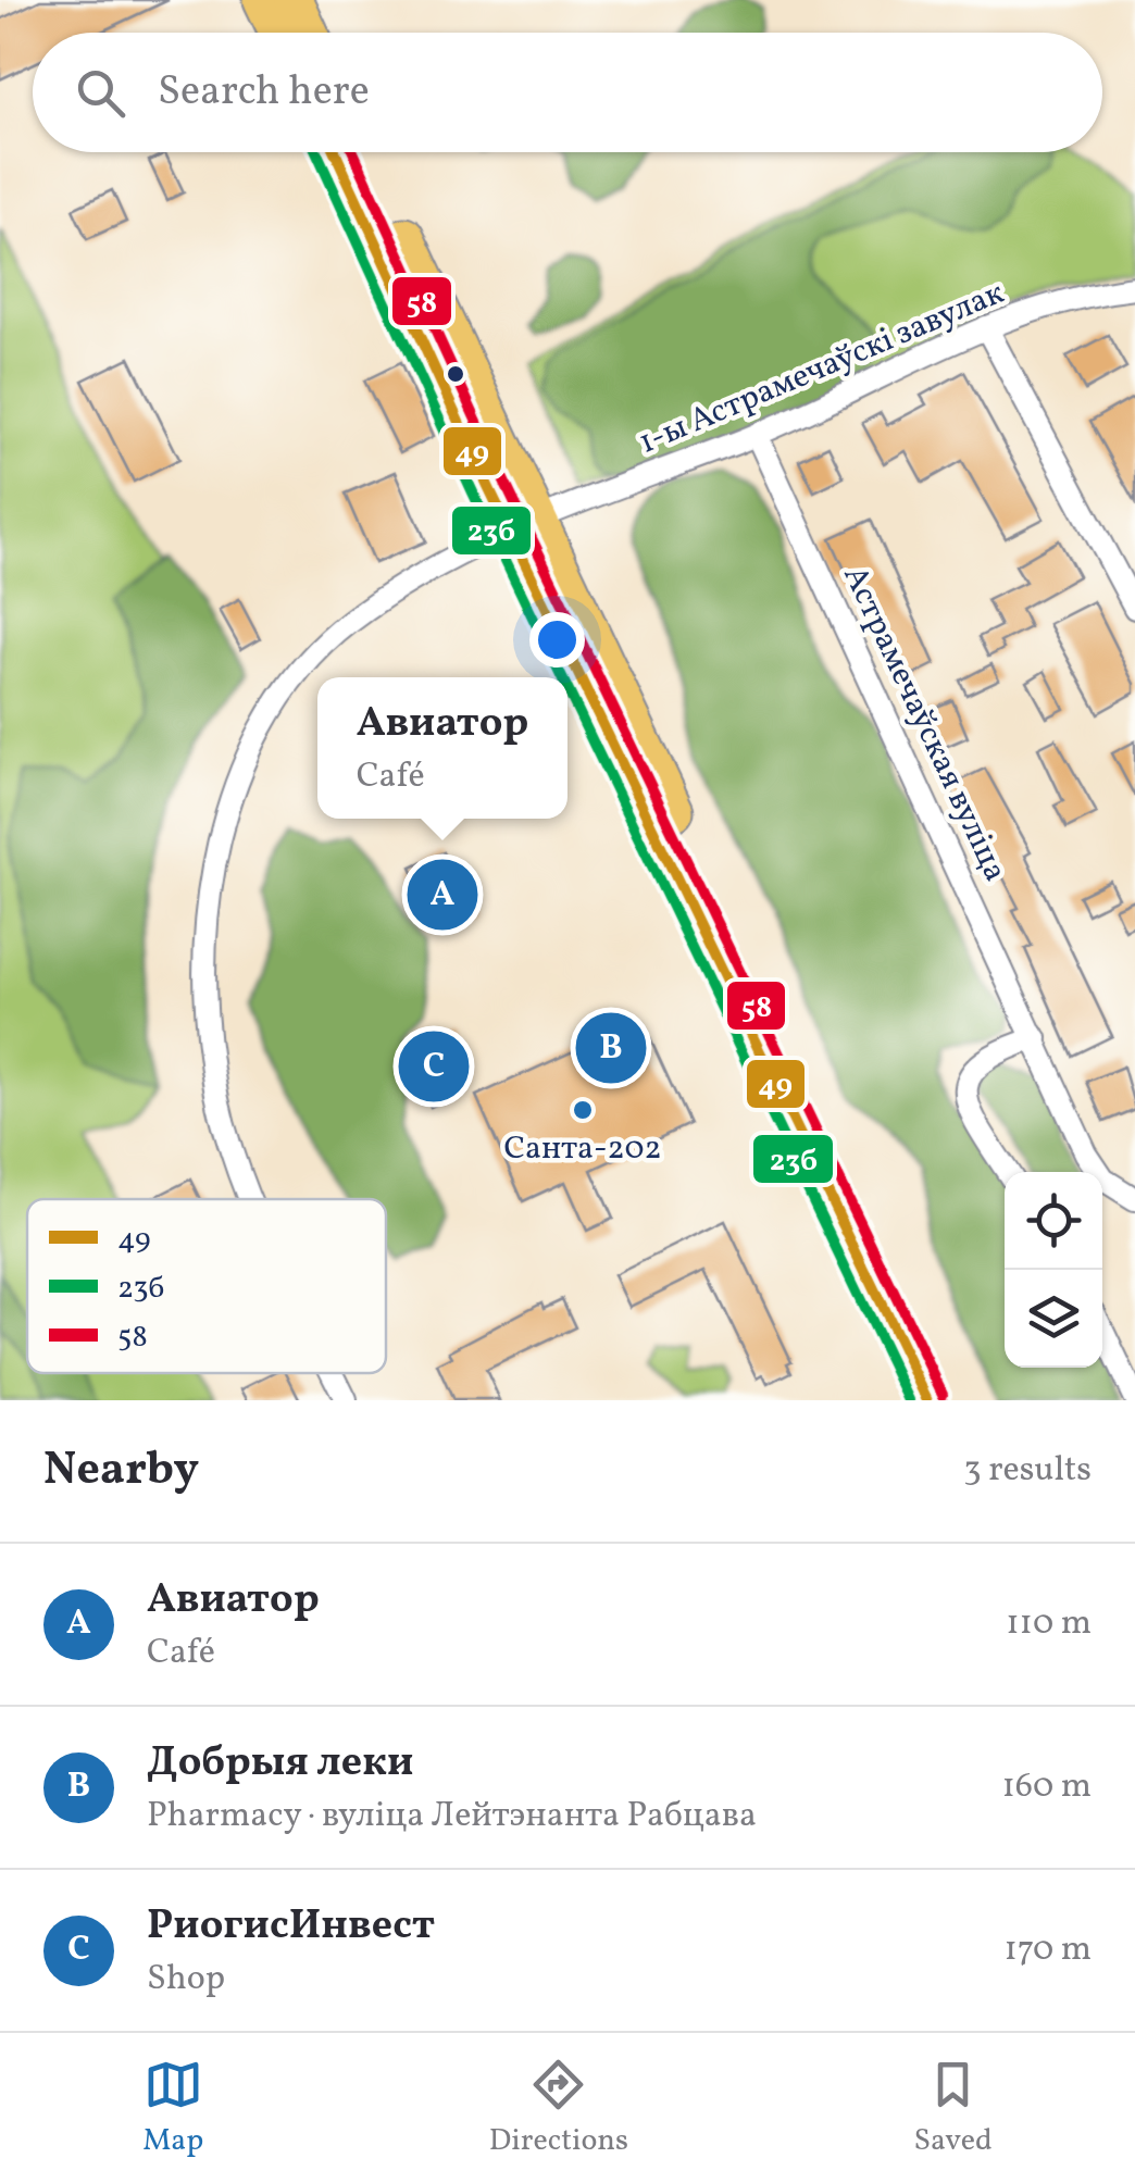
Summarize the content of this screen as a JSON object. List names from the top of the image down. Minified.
{"streets":{"street":["1-ы Астрамечаўскі завулак","Астрамечаўская вуліца"]},"crossings":[["1-ы Астрамечаўскі завулак","Астрамечаўская вуліца"]],"places":["Санта-202"],"lines":["transit line 49","transit line 23б","transit line 58"],"legend":["49","23б","58"],"page":{"search":"Search here","popup":["Авиатор","Café"],"pins":["A","B","C"],"heading":["Nearby","3 results"],"list":[{"mark":"A","name":"Авиатор","note":"Café","value":"110 m"},{"mark":"B","name":"Добрыя леки","note":"Pharmacy · вуліца Лейтэнанта Рабцава","value":"160 m"},{"mark":"C","name":"РиогисИнвест","note":"Shop","value":"170 m"}],"nav":["Map","Directions","Saved"]}}
